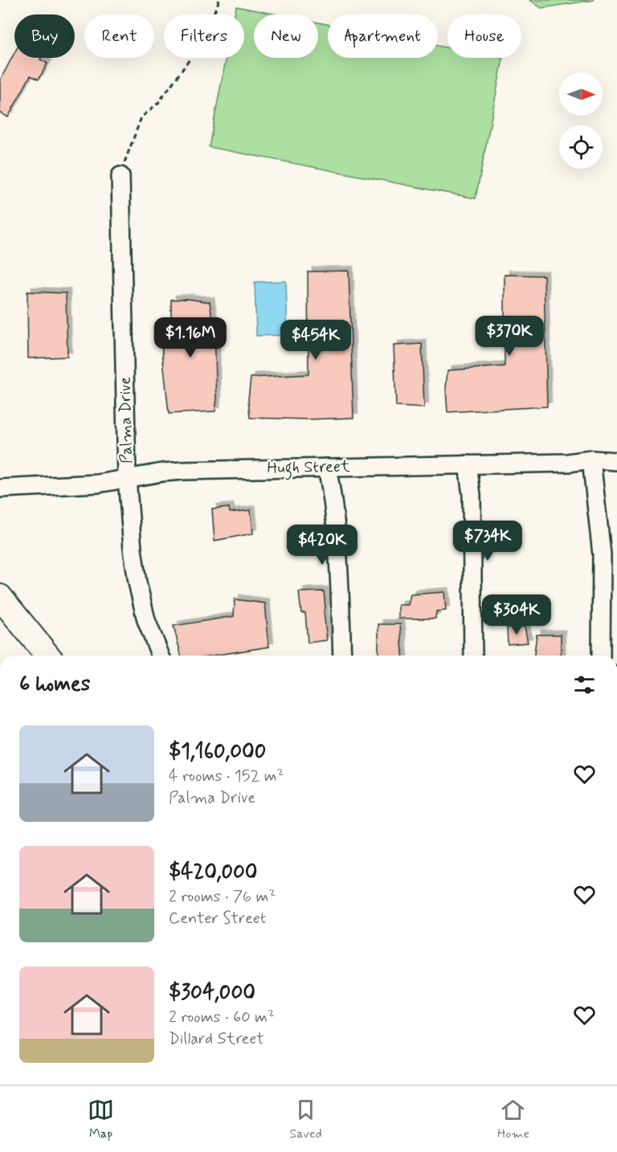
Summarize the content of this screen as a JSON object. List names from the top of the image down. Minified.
{"streets":{"street":["Palma Drive","Hugh Street"]},"crossings":[["Palma Drive","Hugh Street"]],"north":"right","page":{"chip":["Buy","Rent","Filters","New","Apartment","House"],"price":["$370K","$1.16M","$454K","$734K","$420K","$304K"],"heading":"6 homes","list":[{"name":"$1,160,000","note":"4 rooms · 152 m² · Palma Drive"},{"name":"$420,000","note":"2 rooms · 76 m² · Center Street"},{"name":"$304,000","note":"2 rooms · 60 m² · Dillard Street"}],"tabs":["Map","Saved","Home"]}}
